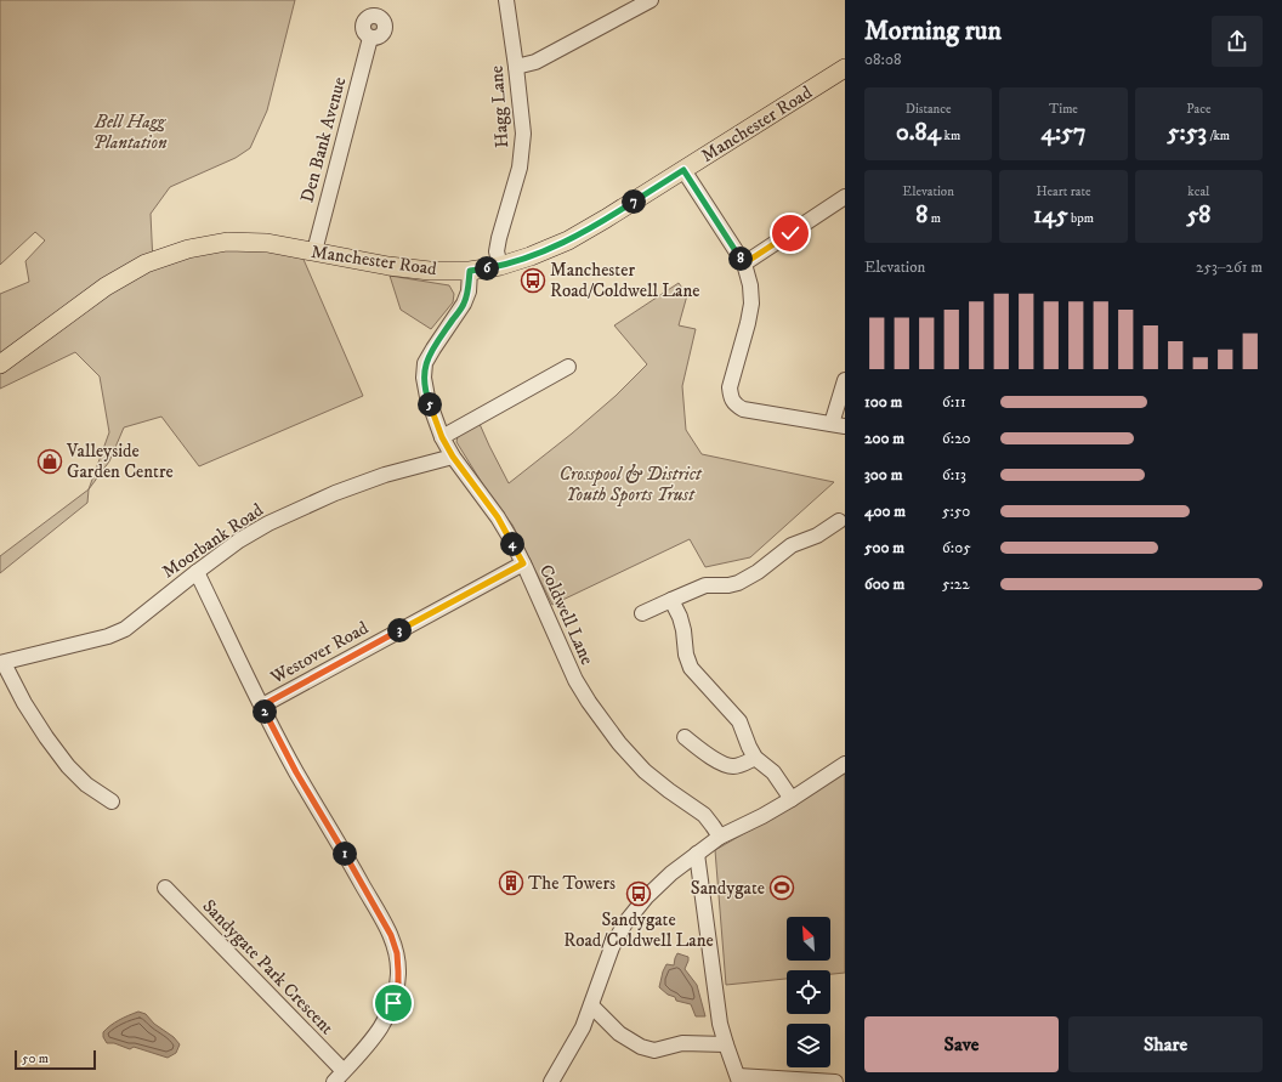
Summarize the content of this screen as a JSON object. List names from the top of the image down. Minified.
{"streets":{"main road":["Manchester Road"],"street":["Hagg Lane","Den Bank Avenue","Moorbank Road","Coldwell Lane","Westover Road","Sandygate Park Crescent"]},"crossings":[["Hagg Lane","Manchester Road"],["Manchester Road","Den Bank Avenue"],["Manchester Road","Coldwell Lane"],["Moorbank Road","Coldwell Lane"],["Coldwell Lane","Westover Road"]],"parks":["Bell Hagg Plantation","Crosspool & District Youth Sports Trust"],"places":{"bus stop":["Manchester Road/Coldwell Lane","Sandygate Road/Coldwell Lane"],"shop":["Valleyside Garden Centre"],"building":["The Towers"],"sports":["Sandygate"]},"scale_bar":"50 m","north":"top left","page":{"heading":["Morning run","08:08"],"stats":[["Distance","0.84 km"],["Time","4:57"],["Pace","5:53 /km"],["Elevation","8 m"],["Heart rate","145 bpm"],["kcal","58"]],"pins":["7","8","6","5","4","3","2","1"],"chart":["Elevation","253–261 m"],"list":[{"name":"100 m","note":"6:11"},{"name":"200 m","note":"6:20"},{"name":"300 m","note":"6:13"},{"name":"400 m","note":"5:50"},{"name":"500 m","note":"6:05"},{"name":"600 m","note":"5:22"}],"buttons":["Save","Share"],"scale":"50 m"}}
